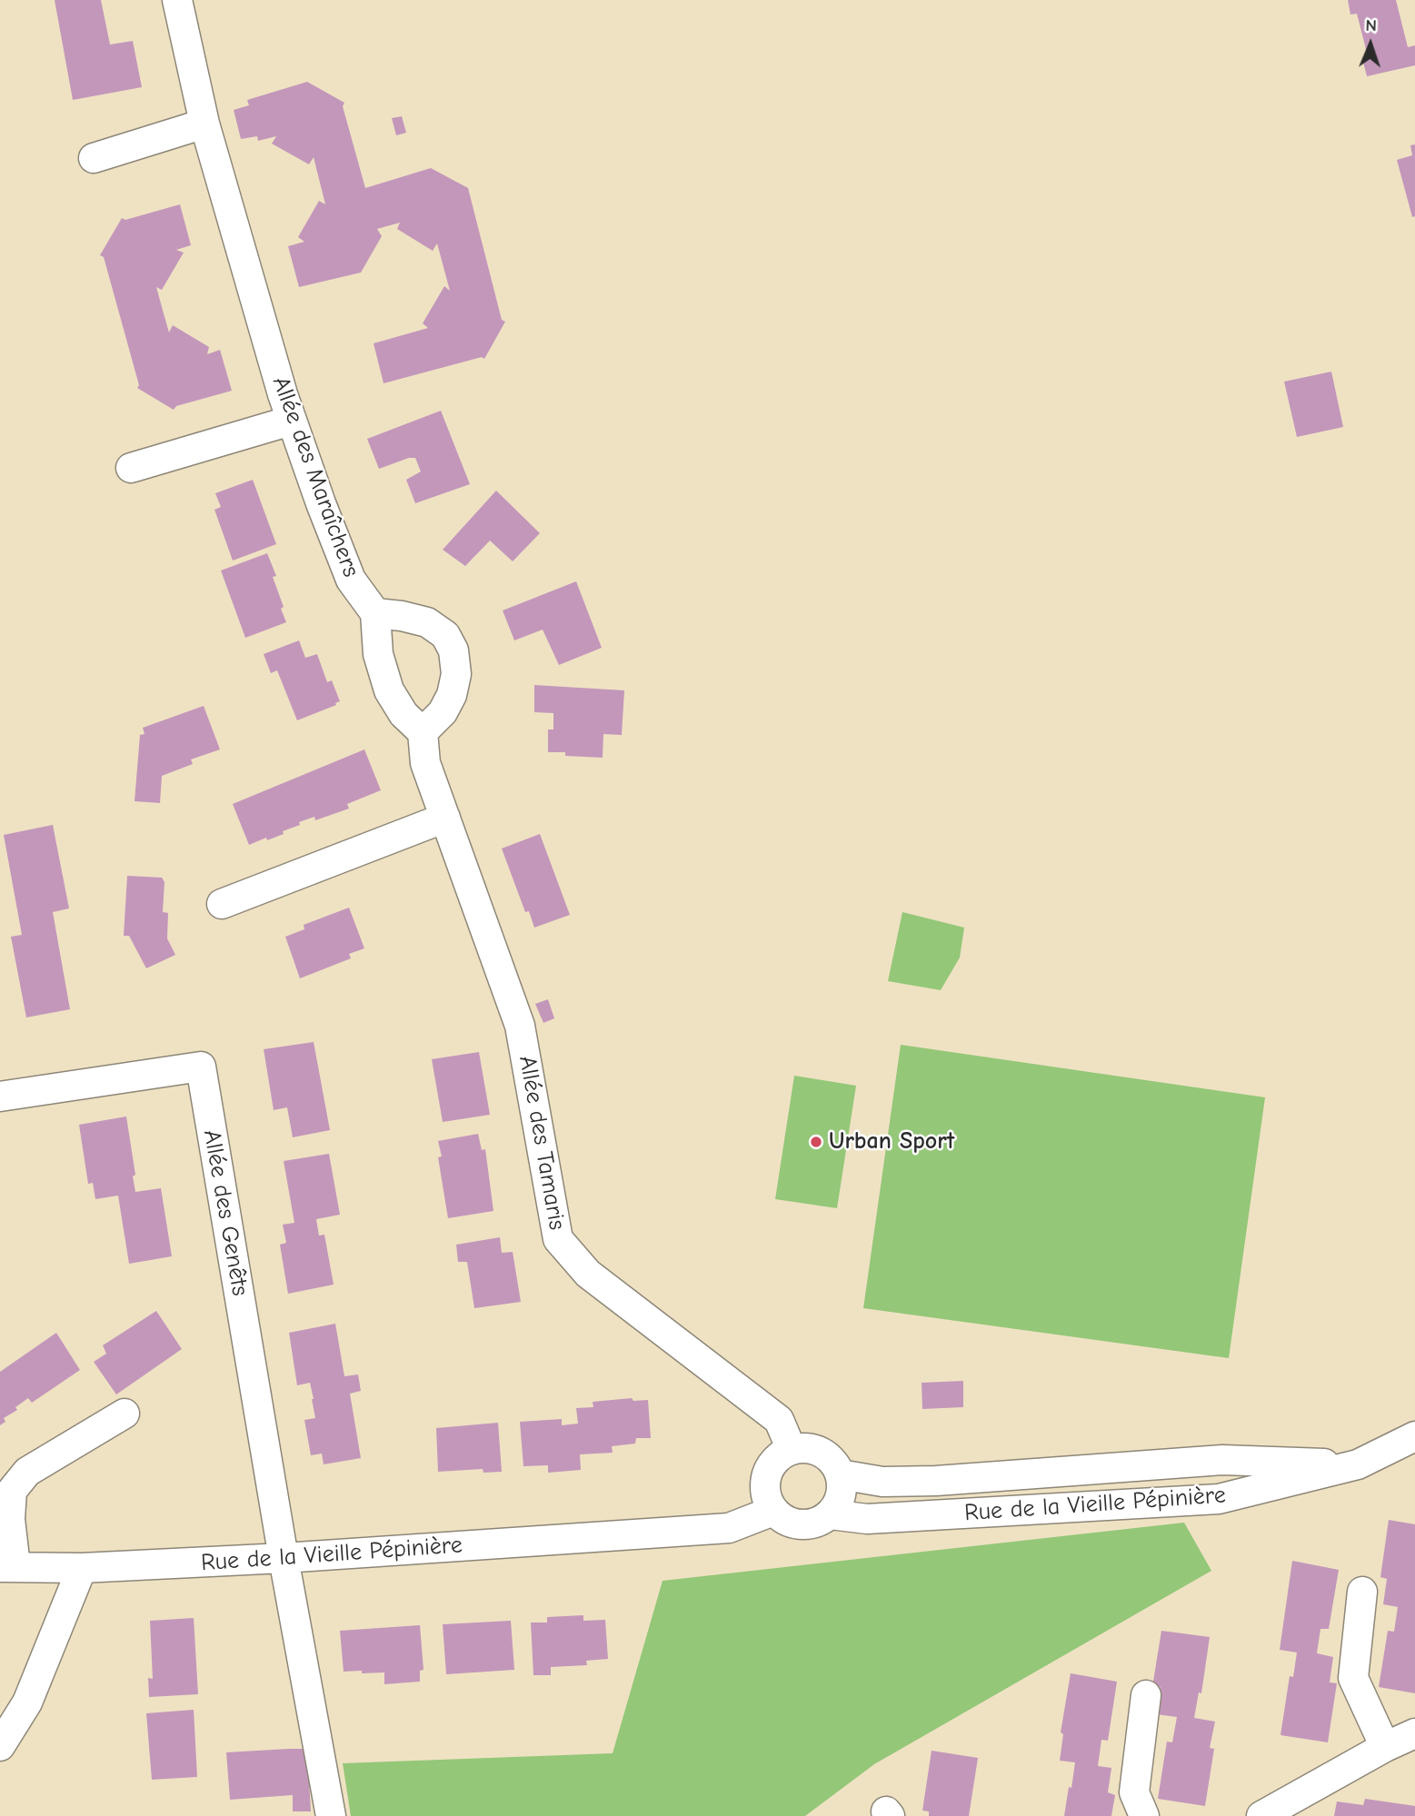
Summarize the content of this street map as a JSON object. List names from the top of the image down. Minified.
{"streets":{"street":["Allée des Maraîchers","Allée des Tamaris","Allée des Genêts","Rue de la Vieille Pépinière"]},"crossings":[["Allée des Tamaris","Rue de la Vieille Pépinière"],["Allée des Genêts","Rue de la Vieille Pépinière"]],"places":["Urban Sport"],"north":"top"}
